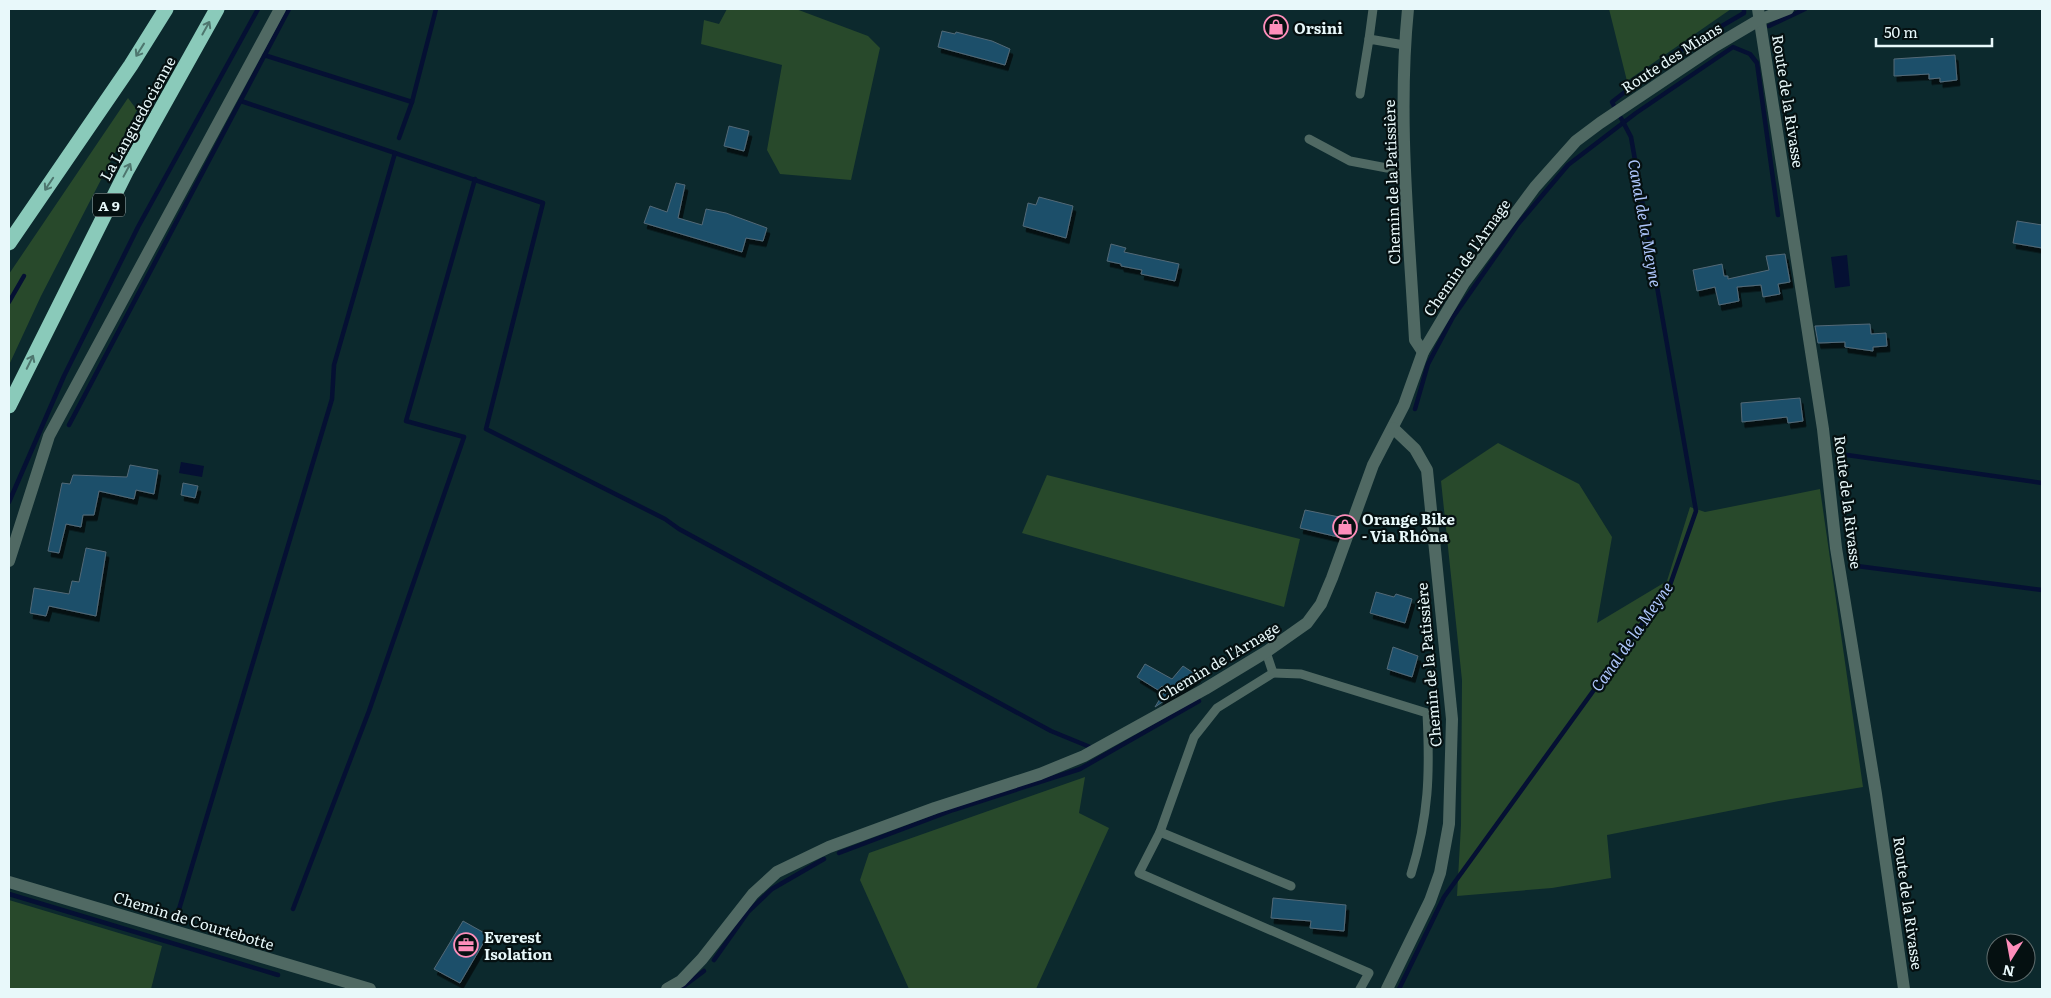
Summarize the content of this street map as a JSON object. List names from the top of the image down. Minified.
{"streets":{"highway":["La Languedocienne","A 9"],"street":["Route des Mians","Route de la Rivasse","Chemin de la Patissière","Chemin de l'Arnage","Chemin de Courtebotte"]},"crossings":[["Route des Mians","Route de la Rivasse"],["Route des Mians","Chemin de l'Arnage"],["Chemin de la Patissière","Chemin de l'Arnage"]],"water":["Canal de la Meyne"],"places":{"shop":["Orsini","Orange Bike - Via Rhôna"],"office":["Everest Isolation"]},"scale_bar":"50 m","north":"bottom"}
